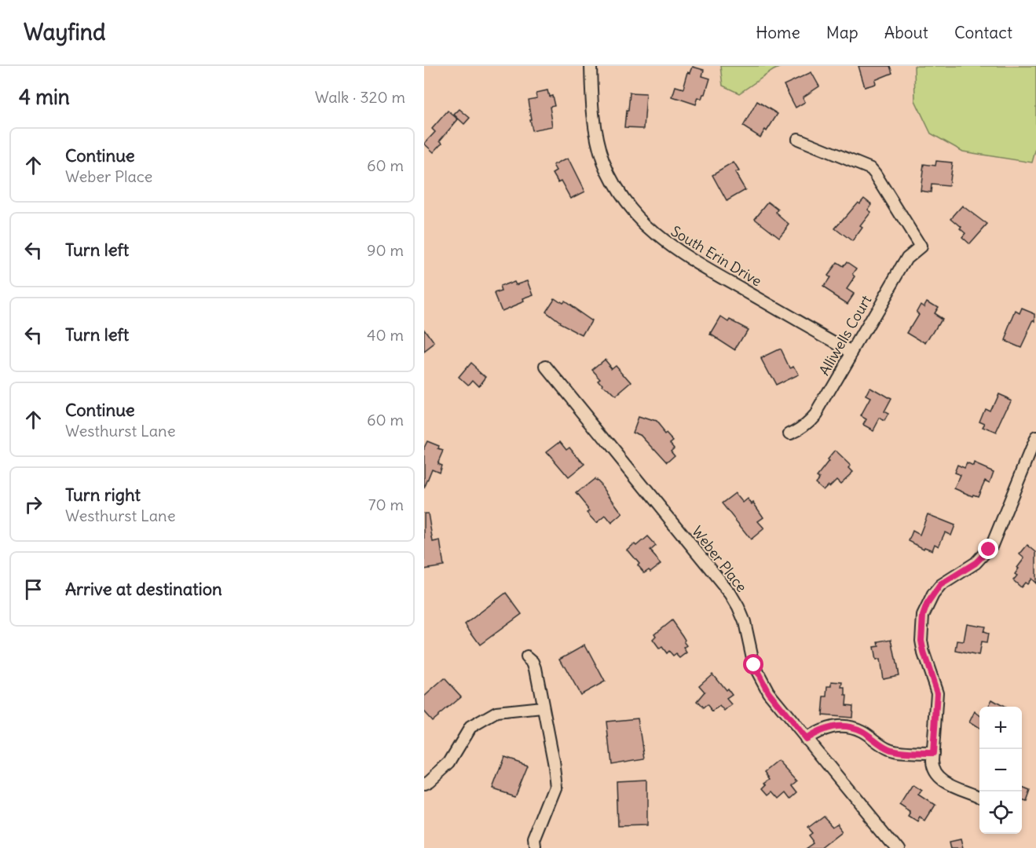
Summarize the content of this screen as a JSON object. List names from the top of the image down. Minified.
{"streets":{"street":["South Erin Drive","Alliwells Court","Weber Place"]},"crossings":[["South Erin Drive","Alliwells Court"]],"page":{"header":"Wayfind","nav":["Home","Map","About","Contact"],"heading":["4 min","Walk · 320 m"],"list":[["Continue","Weber Place","60 m"],["Turn left","90 m"],["Turn left","40 m"],["Continue","Westhurst Lane","60 m"],["Turn right","Westhurst Lane","70 m"],"Arrive at destination"],"map_buttons":["+","−"]}}
